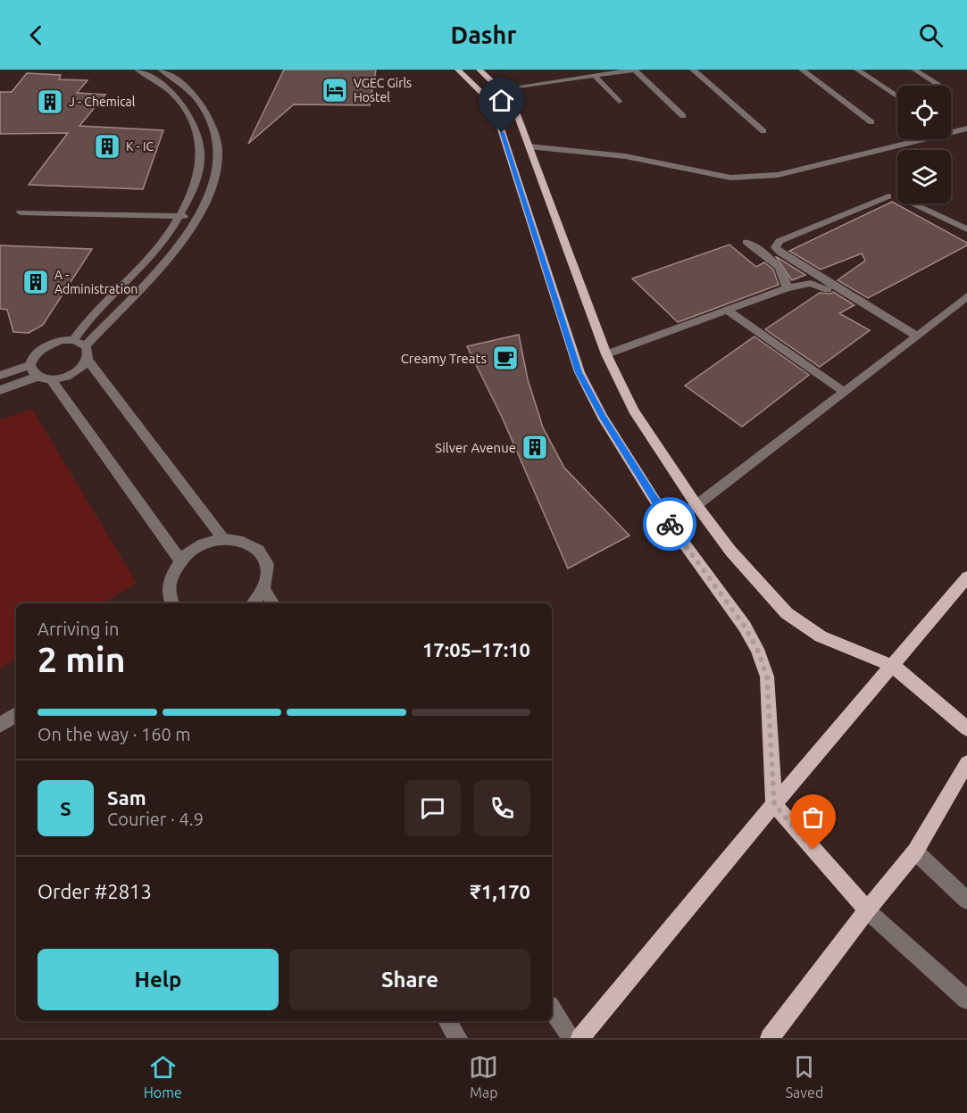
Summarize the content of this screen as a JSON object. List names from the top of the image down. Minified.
{"places":{"hotel":["VGEC Girls Hostel"],"building":["J - Chemical","K - IC","A - Administration","Silver Avenue"],"cafe":["Creamy Treats"]},"page":{"header":"Dashr","heading":["2 min","Arriving in","17:05–17:10"],"panel":["Sam","Courier · 4.9","Order #2813","₹1,170"],"bar":"On the way · 160 m","round":"S","buttons":["Help","Share"],"tabs":["Home","Map","Saved"]}}
